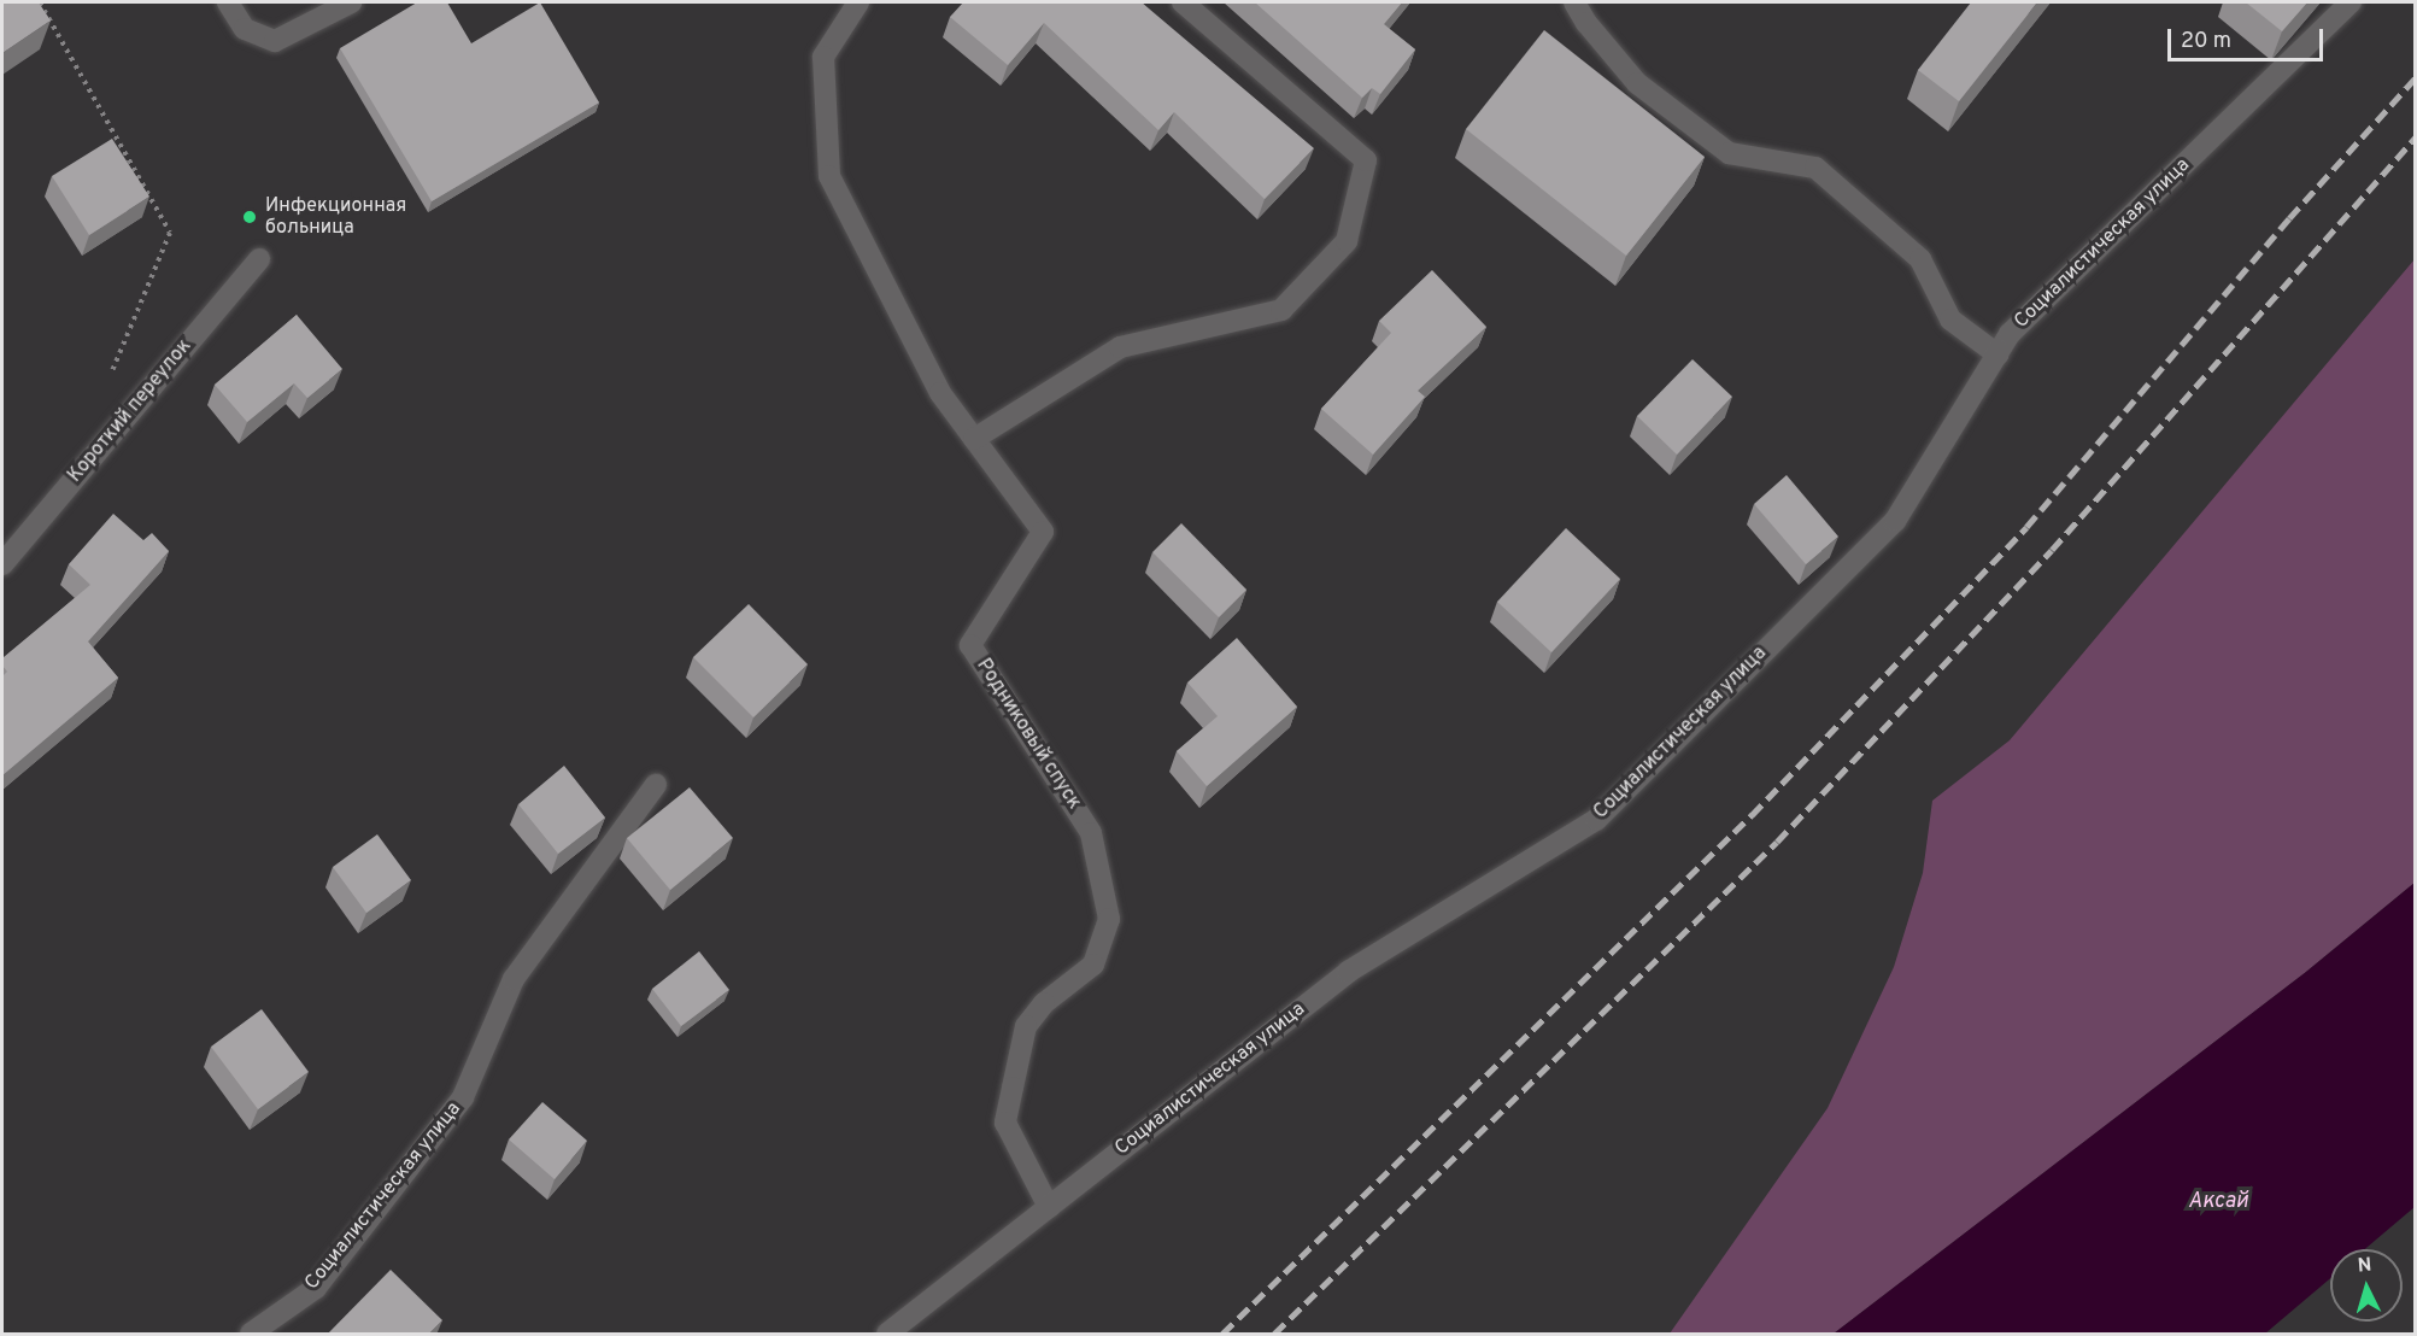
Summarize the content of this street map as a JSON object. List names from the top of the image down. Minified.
{"streets":{"street":["Социалистическая улица","Короткий переулок","Родниковый спуск"]},"crossings":[["Социалистическая улица","Родниковый спуск"]],"water":["Аксай"],"places":["Инфекционная больница"],"scale_bar":"20 m","north":"top"}
